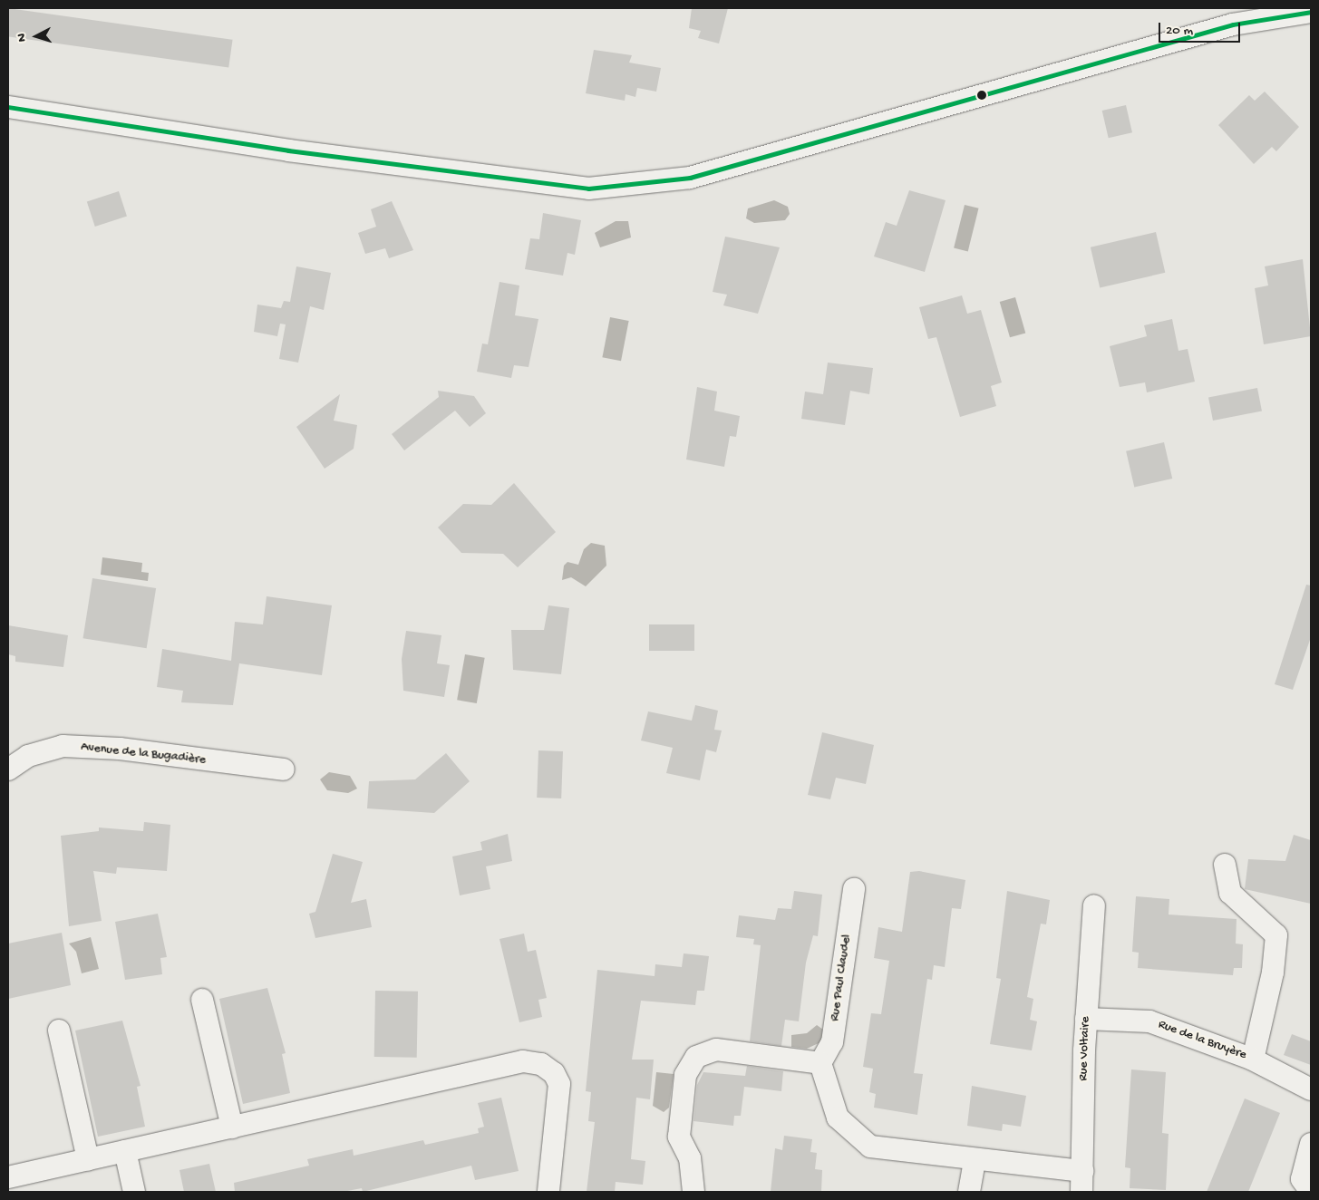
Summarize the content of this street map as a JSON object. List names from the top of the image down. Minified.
{"streets":{"street":["Avenue de la Bugadière","Rue Paul Claudel","Rue de la Bruyère","Rue Voltaire"]},"crossings":[["Rue de la Bruyère","Rue Voltaire"]],"scale_bar":"20 m","north":"left"}
